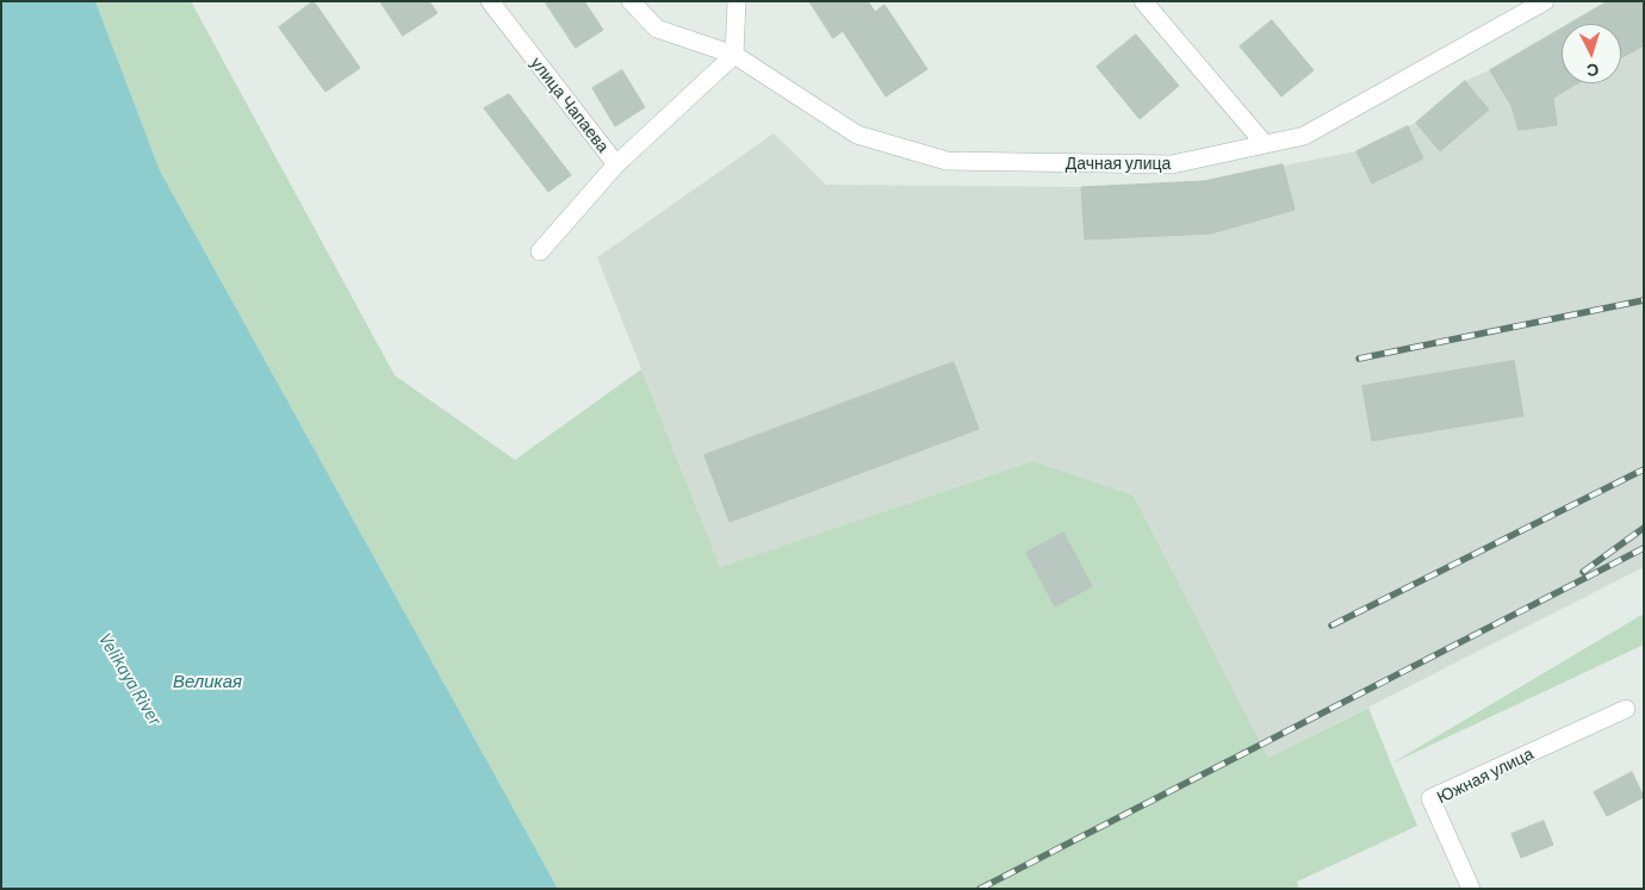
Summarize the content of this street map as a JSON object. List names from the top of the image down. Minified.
{"streets":{"street":["улица Чапаева","Дачная улица","Южная улица"]},"crossings":[["улица Чапаева","Дачная улица"]],"water":["Velikaya River","Великая"],"north":"bottom"}
